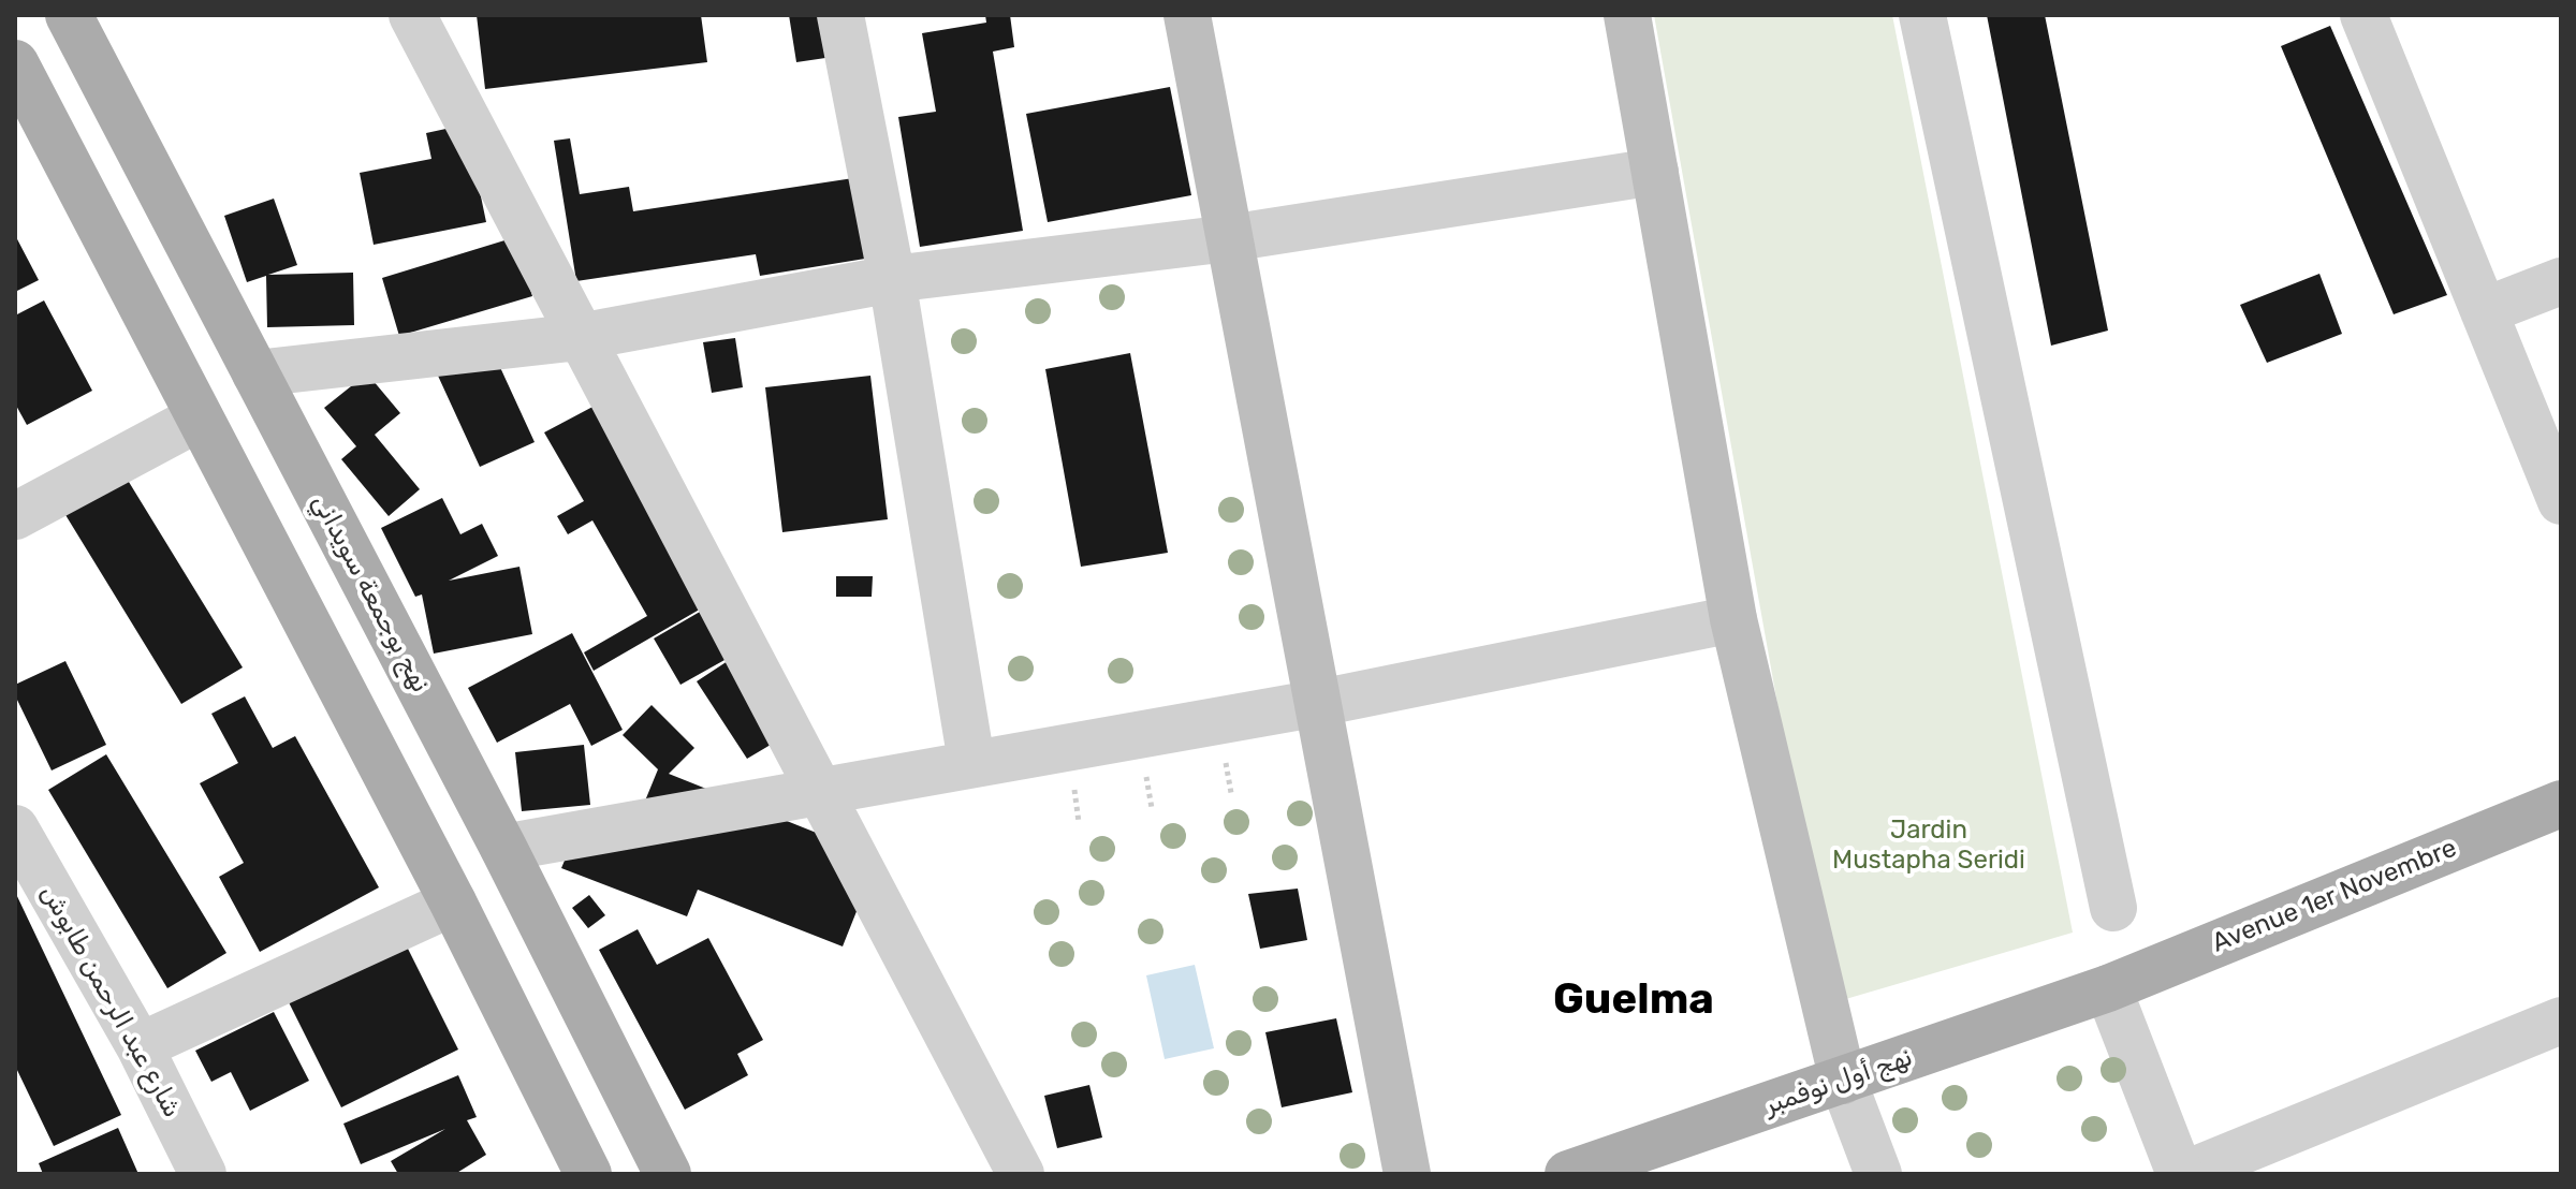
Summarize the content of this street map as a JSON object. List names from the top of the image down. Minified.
{"streets":{"main road":["نهج بوجمعة سويداني","Avenue 1er Novembre","نهج أول نوفمبر"],"street":["شارع عبد الرحمن طابوش"]},"crossings":[["Avenue 1er Novembre","نهج أول نوفمبر"]],"districts":["Guelma"],"parks":["Jardin Mustapha Seridi"]}
